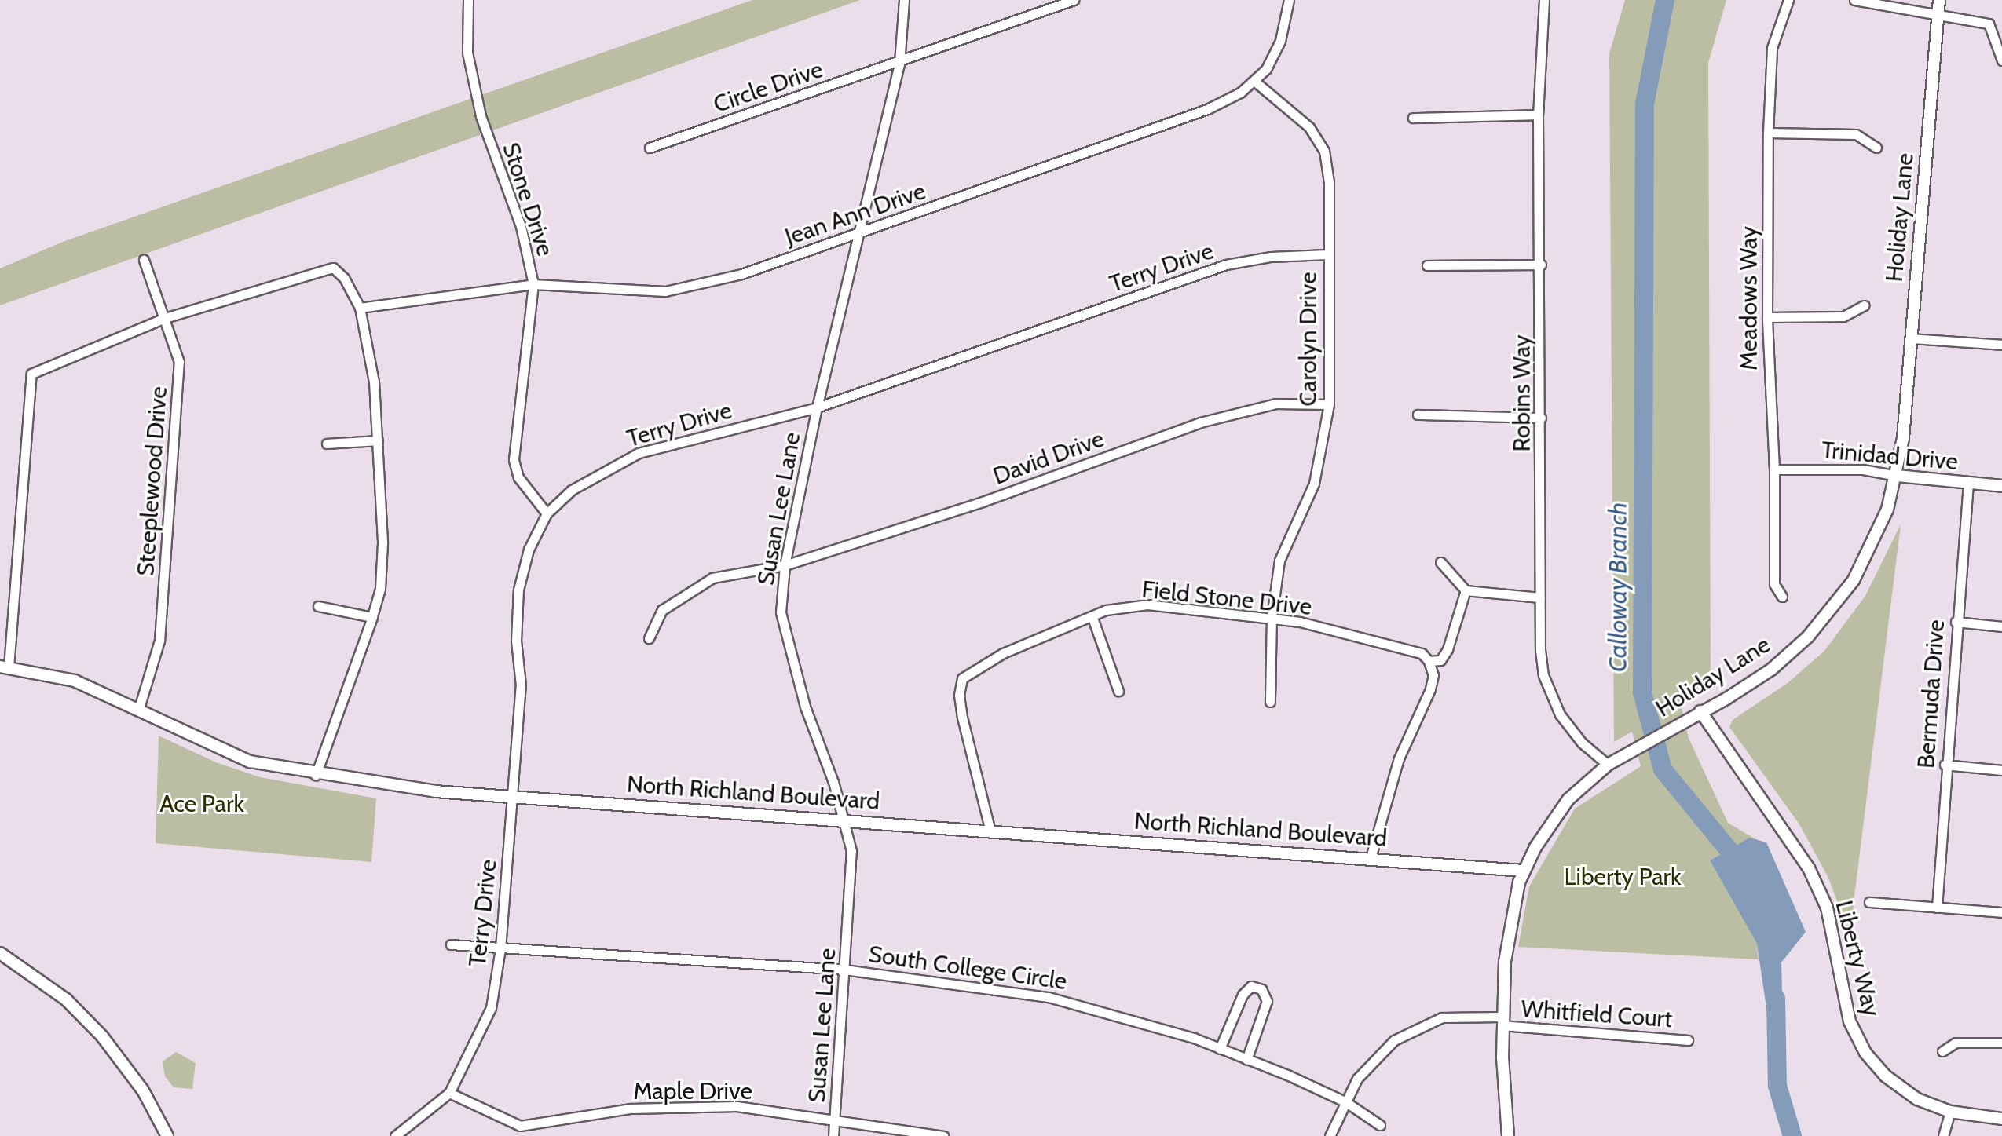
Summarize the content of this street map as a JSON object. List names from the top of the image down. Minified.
{"streets":{"street":["Circle Drive","Stone Drive","Jean Ann Drive","Holiday Lane","Terry Drive","Meadows Way","Carolyn Drive","Robins Way","Trinidad Drive","David Drive","Steeplewood Drive","Susan Lee Lane","Field Stone Drive","Bermuda Drive","North Richland Boulevard","Liberty Way","South College Circle","Whitfield Court","Maple Drive"]},"crossings":[["Circle Drive","Susan Lee Lane"],["Stone Drive","Jean Ann Drive"],["Stone Drive","Terry Drive"],["Jean Ann Drive","Carolyn Drive"],["Jean Ann Drive","Susan Lee Lane"],["Holiday Lane","Robins Way"],["Holiday Lane","Trinidad Drive"],["Holiday Lane","North Richland Boulevard"],["Holiday Lane","Liberty Way"],["Holiday Lane","Whitfield Court"],["Terry Drive","Carolyn Drive"],["Terry Drive","Susan Lee Lane"],["Terry Drive","North Richland Boulevard"],["Terry Drive","South College Circle"],["Terry Drive","Maple Drive"],["Meadows Way","Trinidad Drive"],["Carolyn Drive","David Drive"],["Carolyn Drive","Field Stone Drive"],["Trinidad Drive","Bermuda Drive"],["David Drive","Susan Lee Lane"],["Steeplewood Drive","North Richland Boulevard"],["Susan Lee Lane","North Richland Boulevard"],["Susan Lee Lane","South College Circle"],["Susan Lee Lane","Maple Drive"],["Field Stone Drive","North Richland Boulevard"],["South College Circle","Whitfield Court"]],"water":["Calloway Branch"],"parks":["Ace Park","Liberty Park"]}
